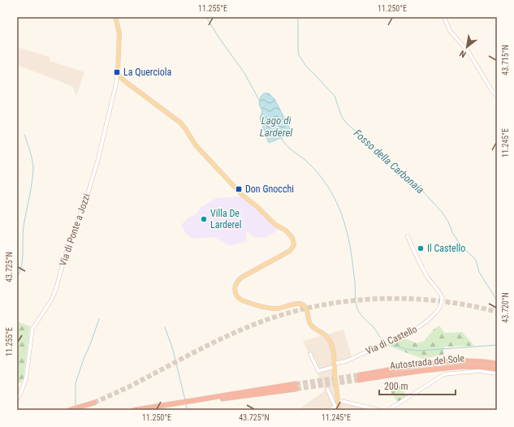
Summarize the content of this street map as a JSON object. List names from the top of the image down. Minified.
{"streets":{"highway":["Autostrada del Sole"],"street":["Via di Ponte a Jozzi","Via di Castello"]},"water":["Lago di Larderel","Fosso della Carbonaia"],"places":{"transit":["La Querciola","Don Gnocchi"],"other":["Villa De Larderel","Il Castello"]},"scale_bar":"200 m","north":"bottom left","coordinates":["11.255°E","11.250°E","43.715°N","11.245°E","43.725°N","43.720°N"]}
